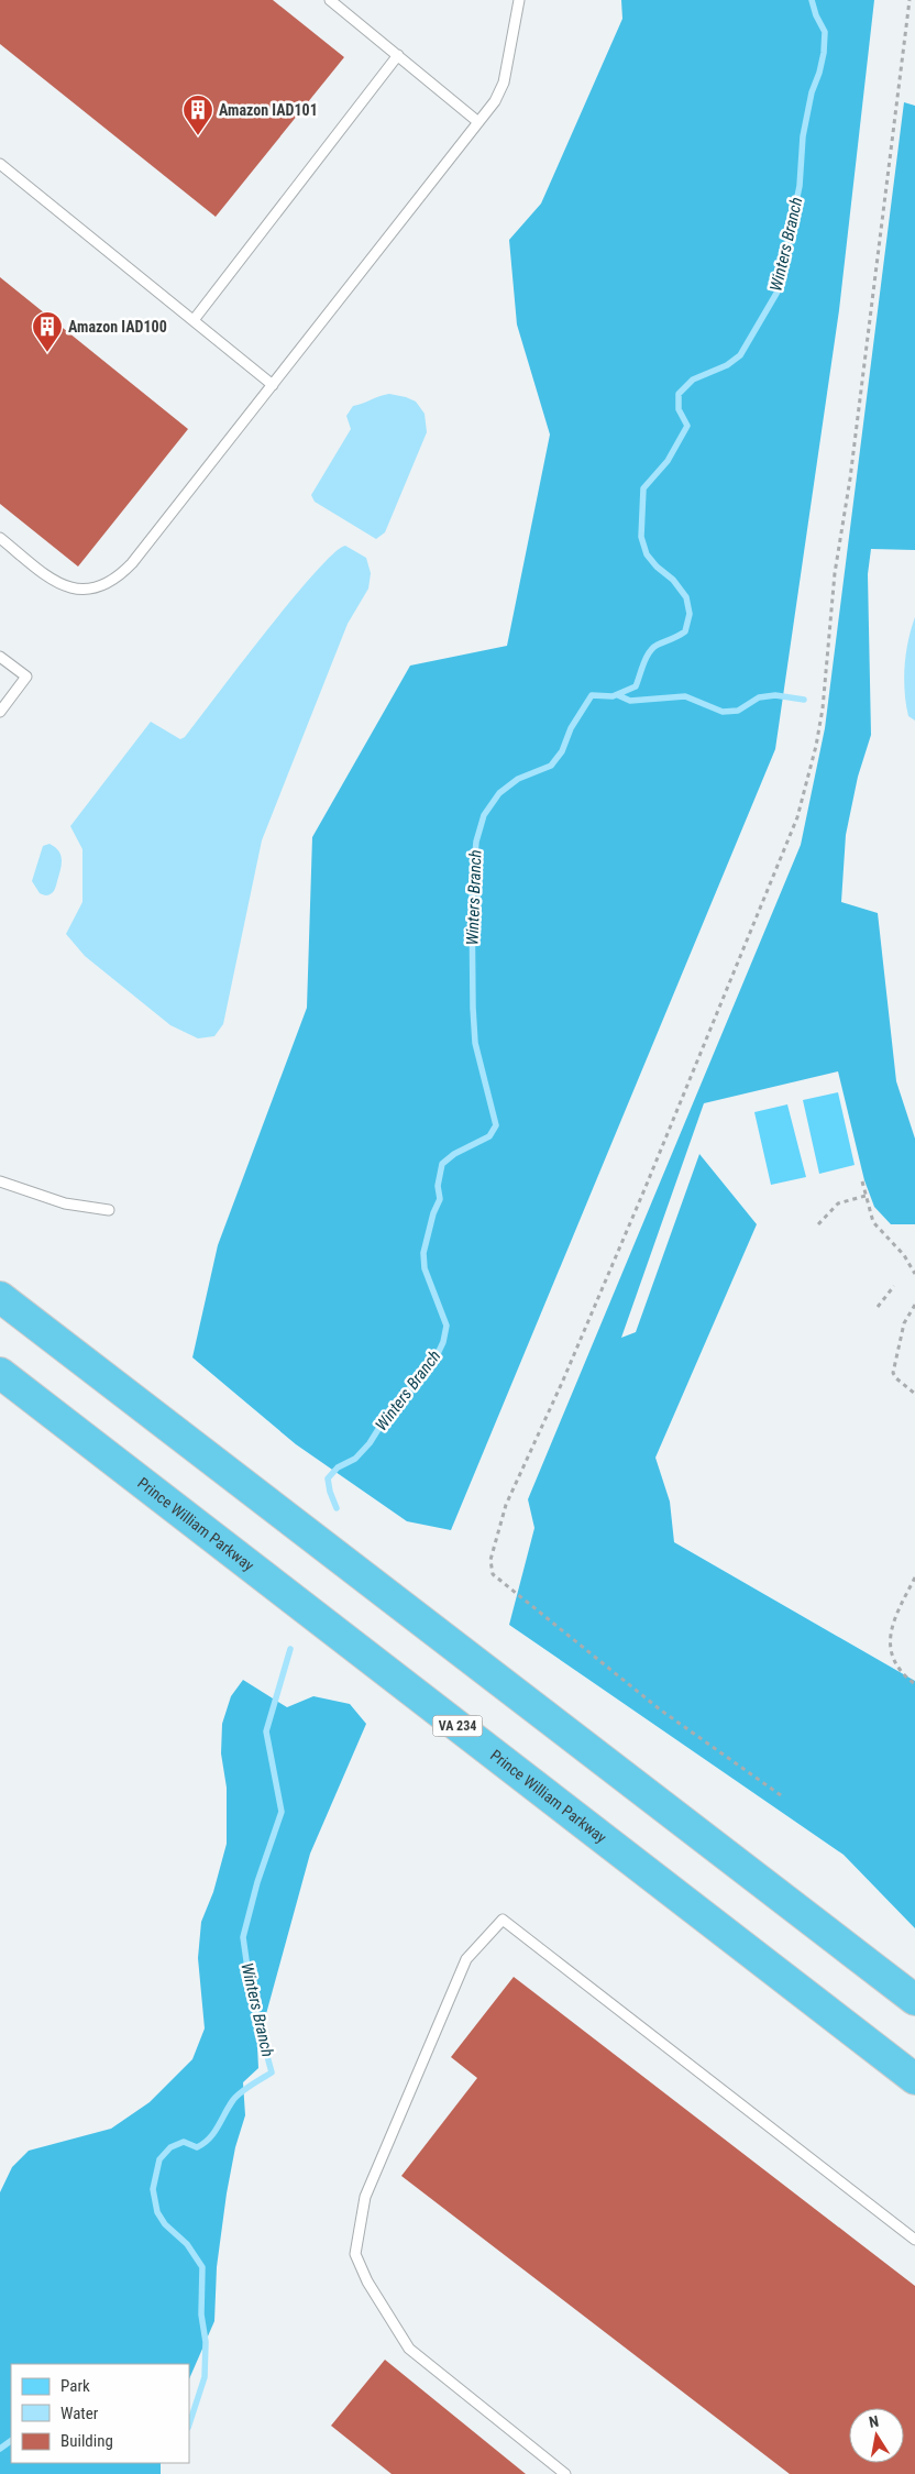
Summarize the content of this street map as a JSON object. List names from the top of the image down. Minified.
{"streets":{"highway":["Prince William Parkway","VA 234"]},"water":["Winters Branch"],"places":{"building":["Amazon IAD101","Amazon IAD100"]},"legend":["Park","Water","Building"],"north":"top"}
